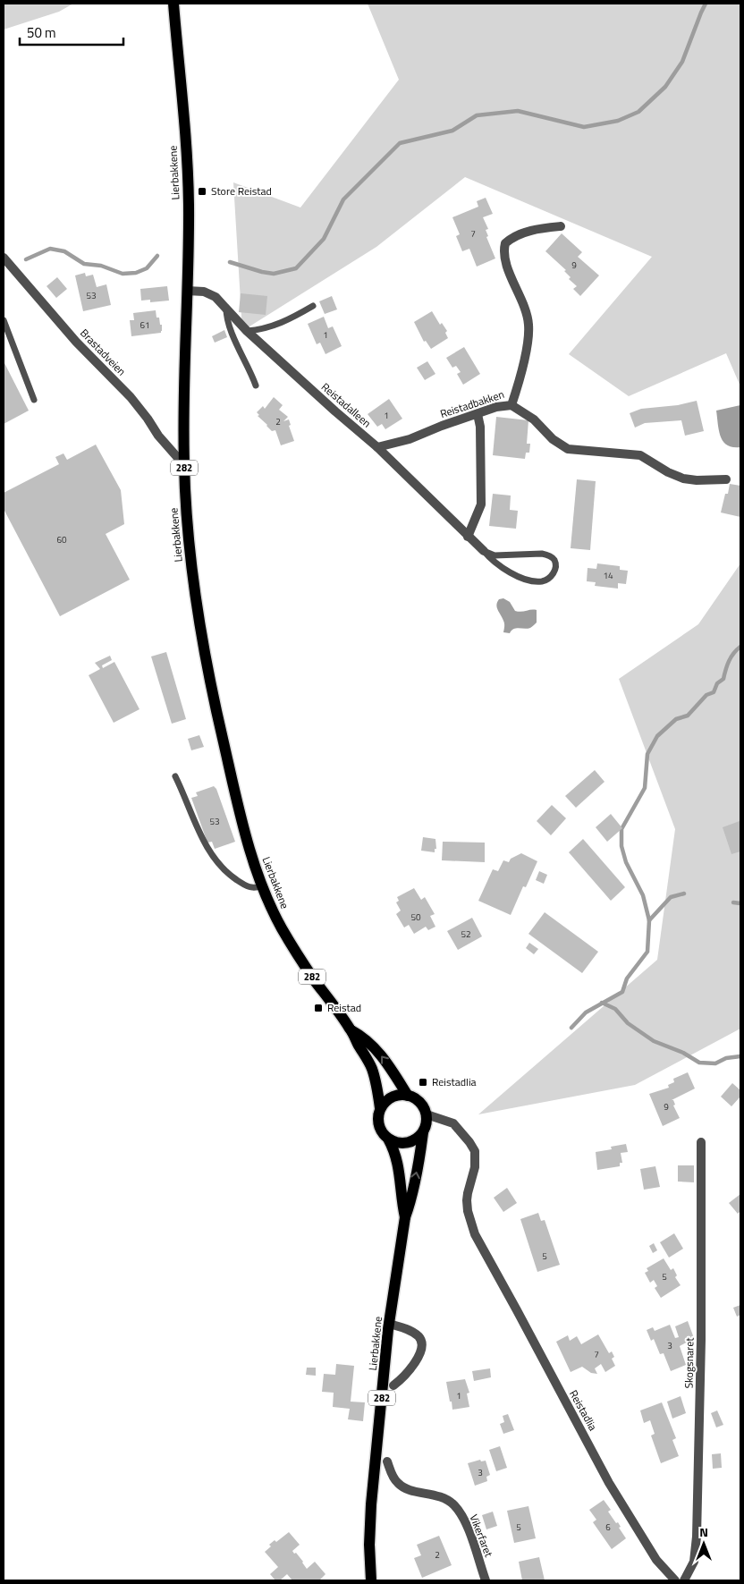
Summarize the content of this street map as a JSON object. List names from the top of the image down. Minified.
{"streets":{"main road":["Lierbakkene","282"],"street":["Brastadveien","Reistadbakken","Reistadalleen","Skogsnaret","Reistadlia","Vikerfaret"]},"crossings":[["Lierbakkene","Brastadveien"],["Lierbakkene","Reistadalleen"],["Lierbakkene","282"],["Lierbakkene","Reistadlia"],["Reistadbakken","Reistadalleen"],["282","Reistadlia"]],"places":{"transit":["Store Reistad","Reistad","Reistadlia"]},"house_numbers":["7","9","53","61","1","1","2","60","14","53","50","52","9","5","5","3","7","1","3","5","6","2"],"scale_bar":"50 m","north":"top"}
